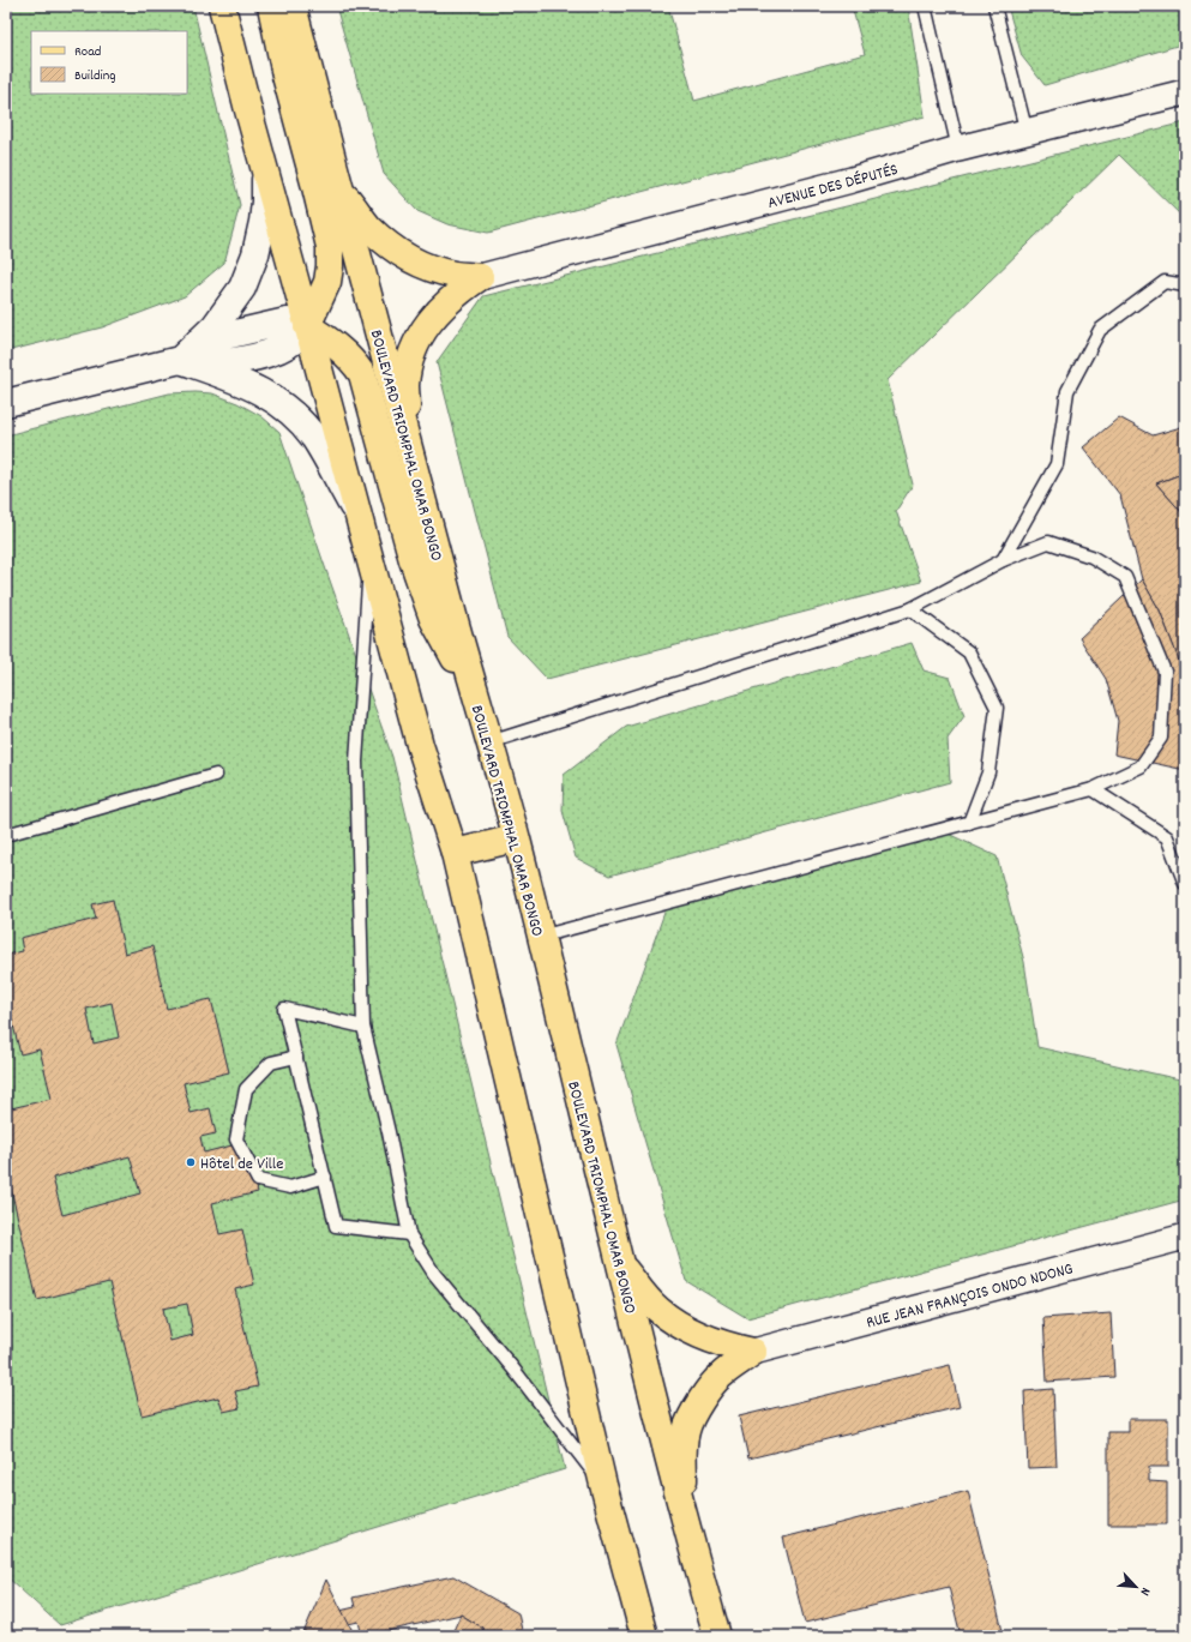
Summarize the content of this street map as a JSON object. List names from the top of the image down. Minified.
{"streets":{"main road":["BOULEVARD TRIOMPHAL OMAR BONGO"],"street":["AVENUE DES DÉPUTÉS","RUE JEAN FRANÇOIS ONDO NDONG"]},"places":["Hôtel de Ville"],"legend":["Road","Building"],"north":"bottom right"}
